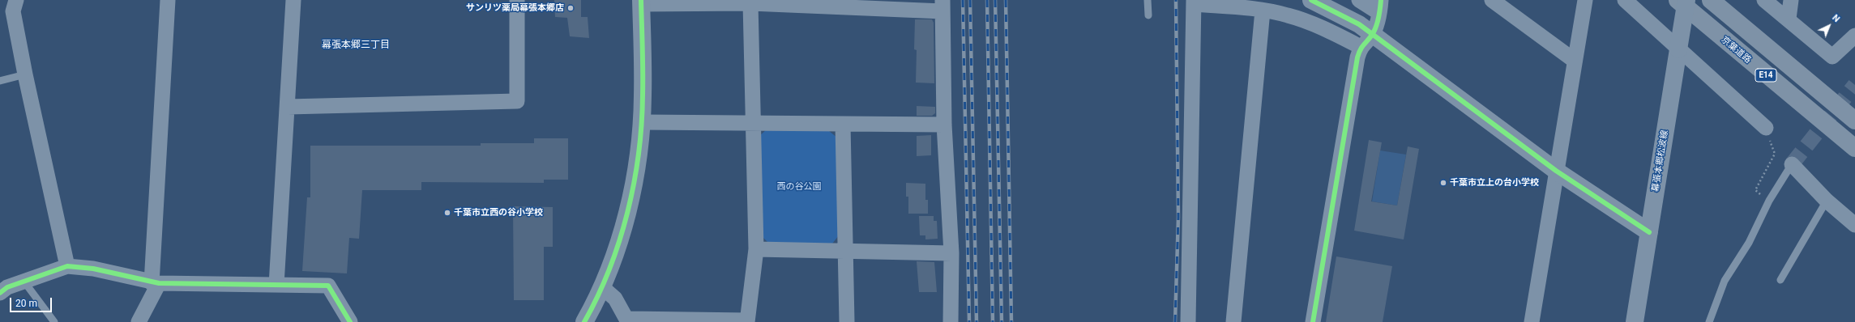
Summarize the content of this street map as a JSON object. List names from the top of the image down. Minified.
{"streets":{"highway":["京葉道路","E14"],"street":["幕張本郷松波線"]},"districts":["幕張本郷三丁目"],"parks":["西の谷公園"],"places":["サンリツ薬局幕張本郷店","千葉市立上の台小学校","千葉市立西の谷小学校"],"scale_bar":"20 m","north":"top right"}
